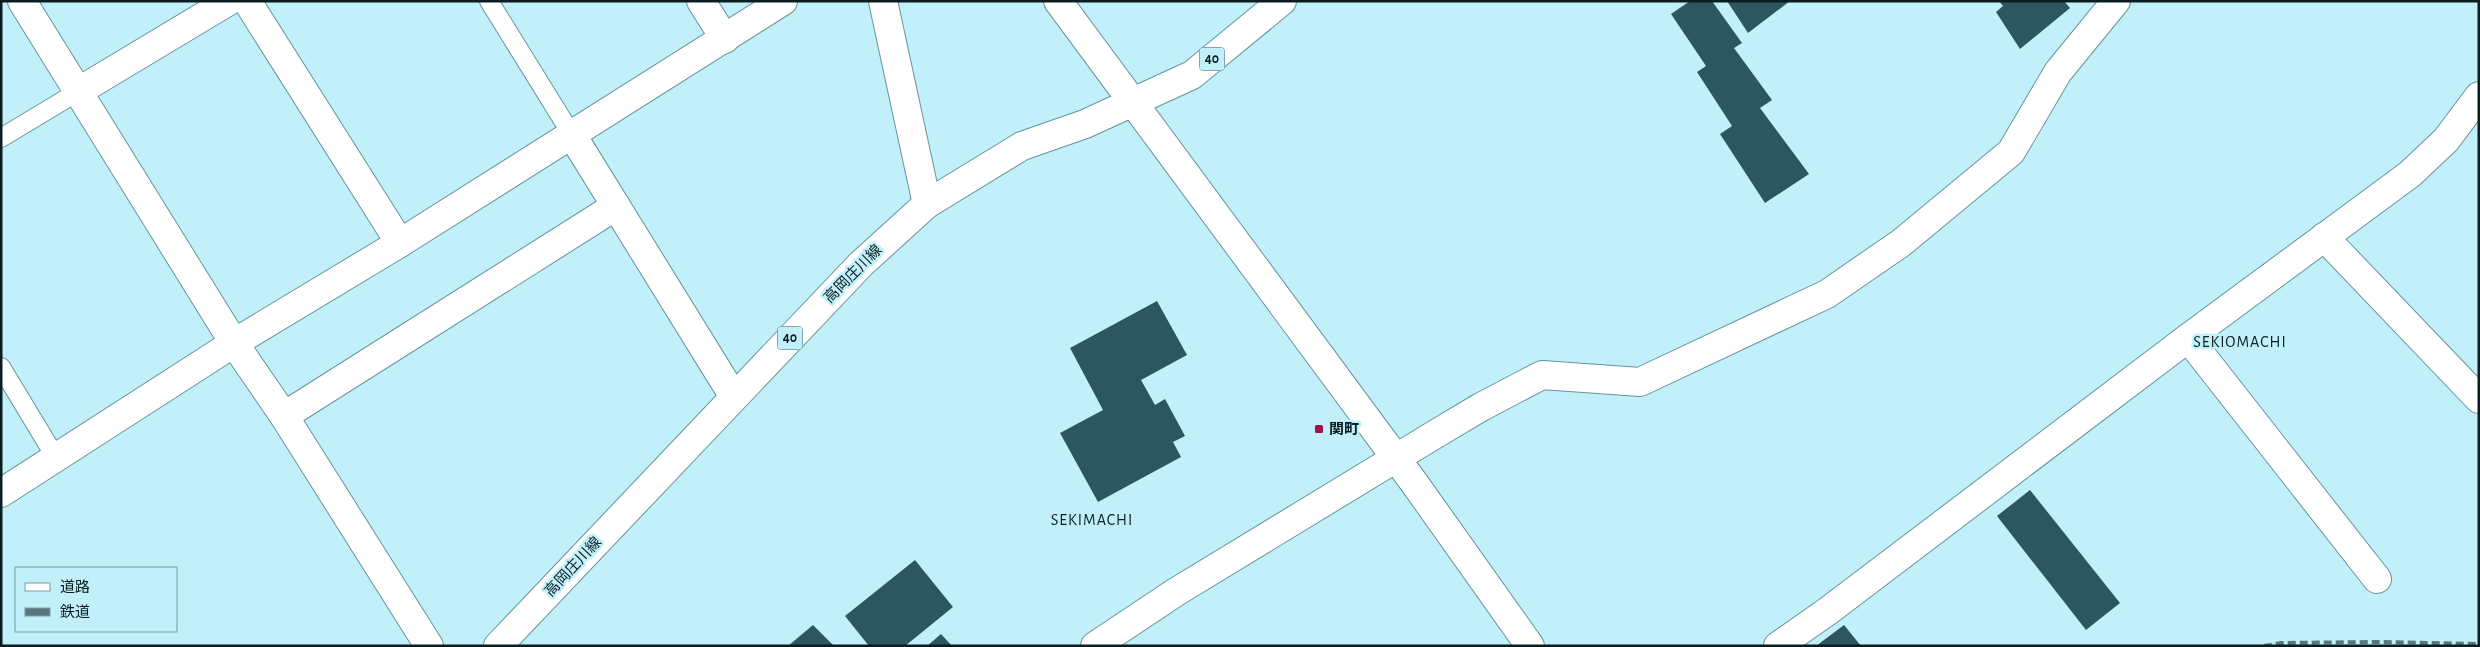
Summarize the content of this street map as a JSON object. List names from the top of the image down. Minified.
{"streets":{"street":["40","高岡庄川線"]},"districts":["SEKIOMACHI","SEKIMACHI"],"places":{"transit":["関町"]},"legend":["道路","鉄道"]}
